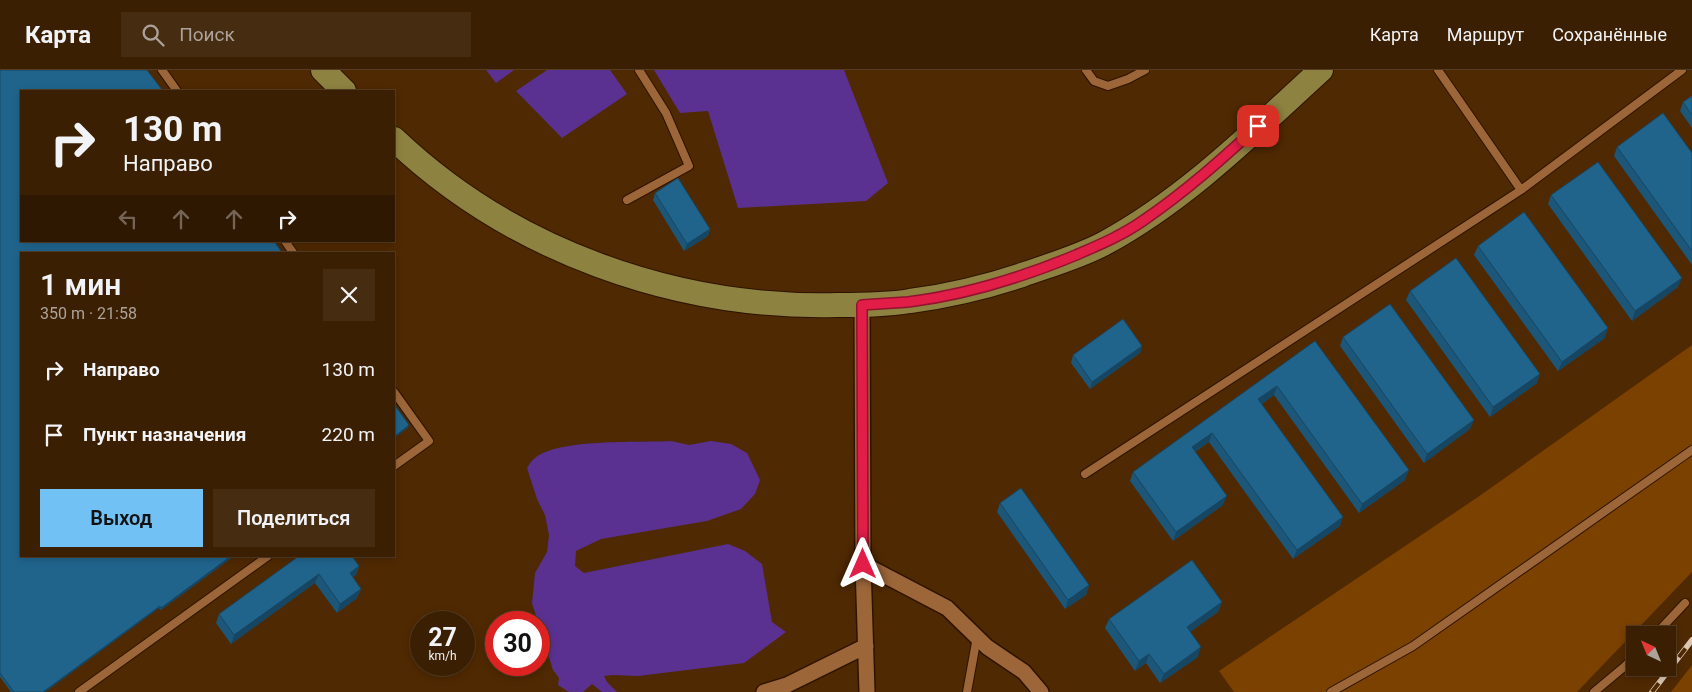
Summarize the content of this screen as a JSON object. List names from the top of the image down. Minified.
{"north":"top left","page":{"header":"Карта","search":"Поиск","nav":["Карта","Маршрут","Сохранённые"],"turn":["130 m","Направо"],"heading":["1 мин","350 m · 21:58"],"list":[{"name":"Направо","value":"130 m"},{"name":"Пункт назначения","value":"220 m"}],"buttons":["Выход","Поделиться"],"speed":"27 km/h","limit":"30"}}
